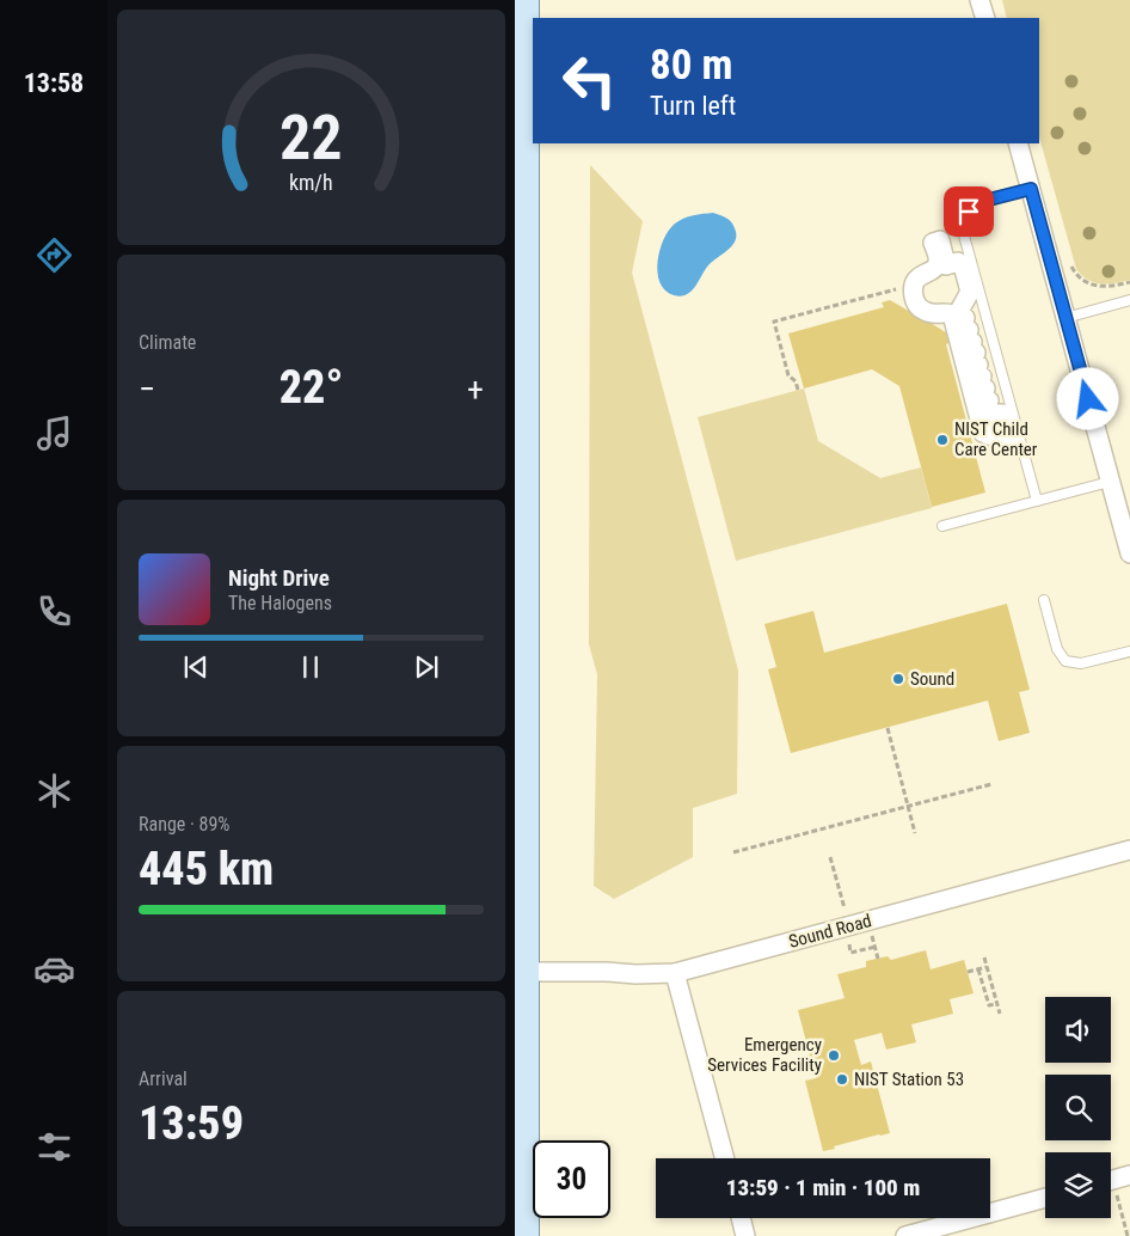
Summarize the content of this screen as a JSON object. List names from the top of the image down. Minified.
{"streets":{"street":["Sound Road"]},"places":["NIST Child Care Center","Sound","Emergency Services Facility","NIST Station 53"],"page":{"tabs":"13:58","turn":["80 m","Turn left"],"tile":["Climate",["Range · 89%","445 km"],["Arrival","13:59"]],"heat":["−","22°","+"],"song":["Night Drive","The Halogens"],"limit":"30","trip":"13:59 · 1 min · 100 m","gauge":["22","km/h"]}}
